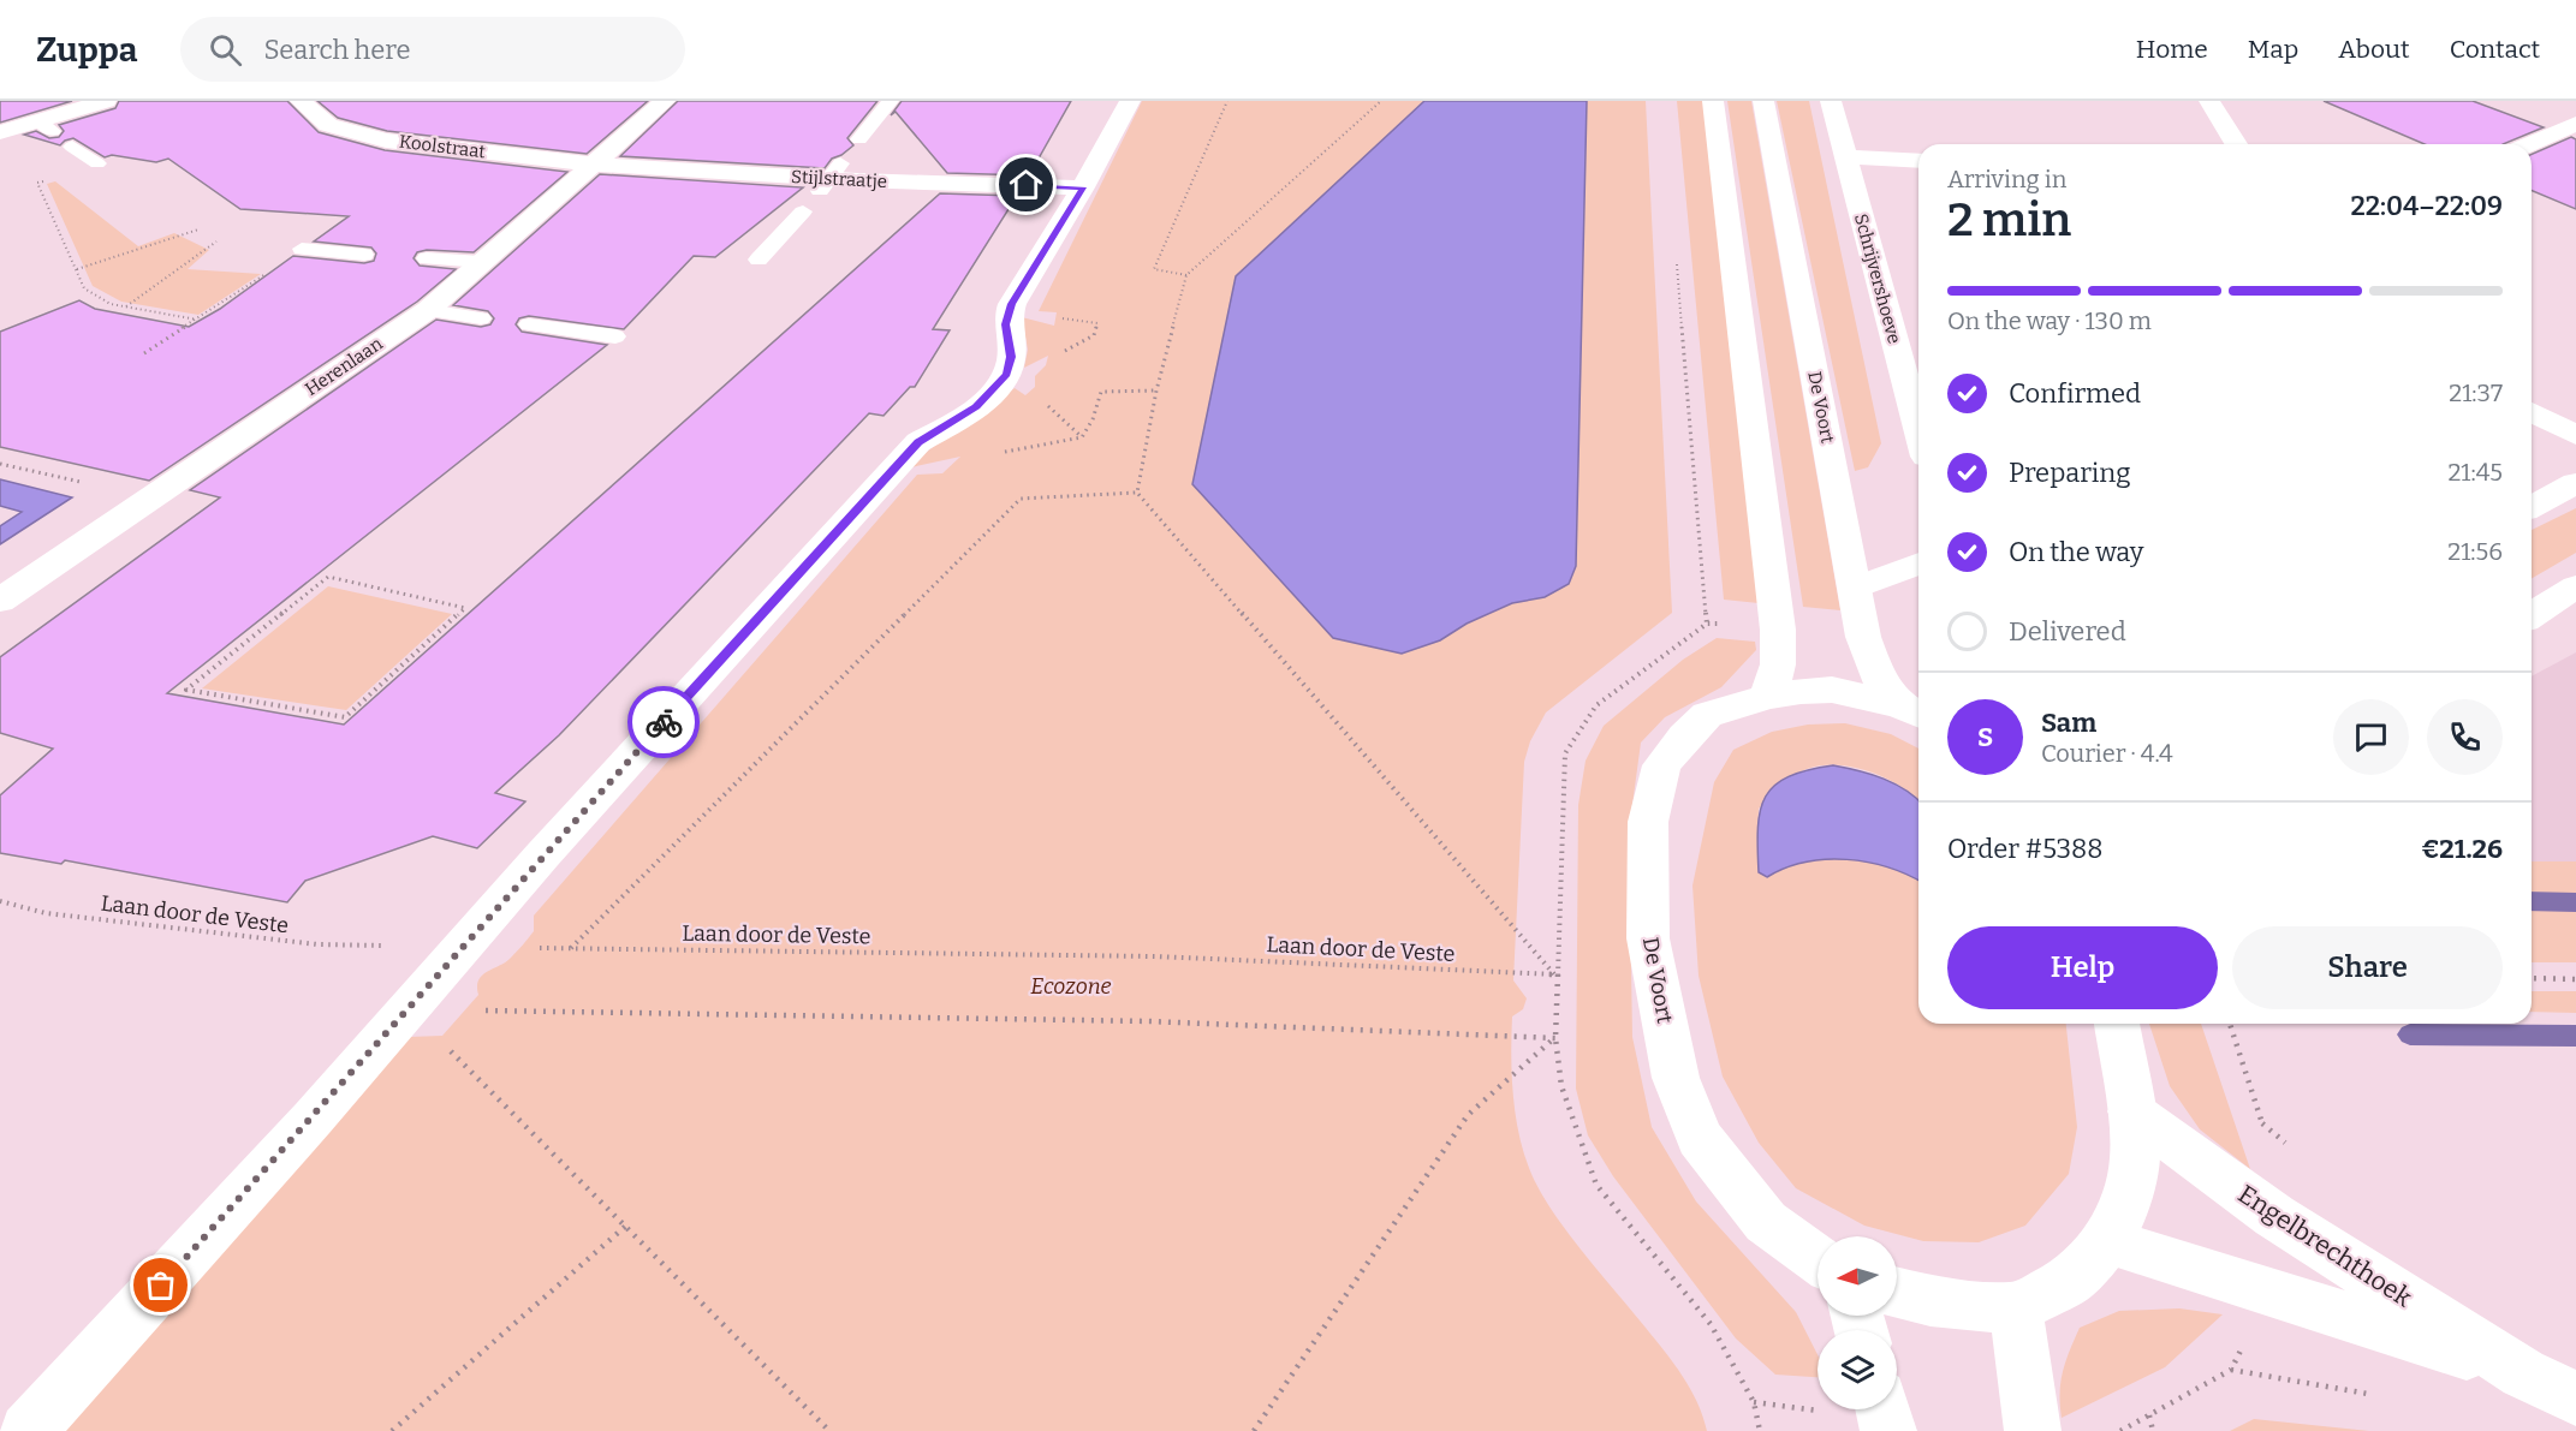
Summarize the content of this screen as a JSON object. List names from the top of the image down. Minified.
{"streets":{"street":["Koolstraat","Stijlstraatje","Schrijvershoeve","Herenlaan","De Voort","Engelbrechthoek"],"path":["Laan door de Veste"]},"crossings":[["Koolstraat","Stijlstraatje"],["Koolstraat","Herenlaan"],["Stijlstraatje","Herenlaan"]],"parks":["Ecozone"],"north":"left","page":{"header":"Zuppa","search":"Search here","nav":["Home","Map","About","Contact"],"heading":["2 min","Arriving in","22:04–22:09"],"panel":["Sam","Courier · 4.4","Order #5388","€21.26"],"bar":"On the way · 130 m","list":[["Confirmed","21:37"],["Preparing","21:45"],["On the way","21:56"],"Delivered"],"round":"S","buttons":["Help","Share"]}}
